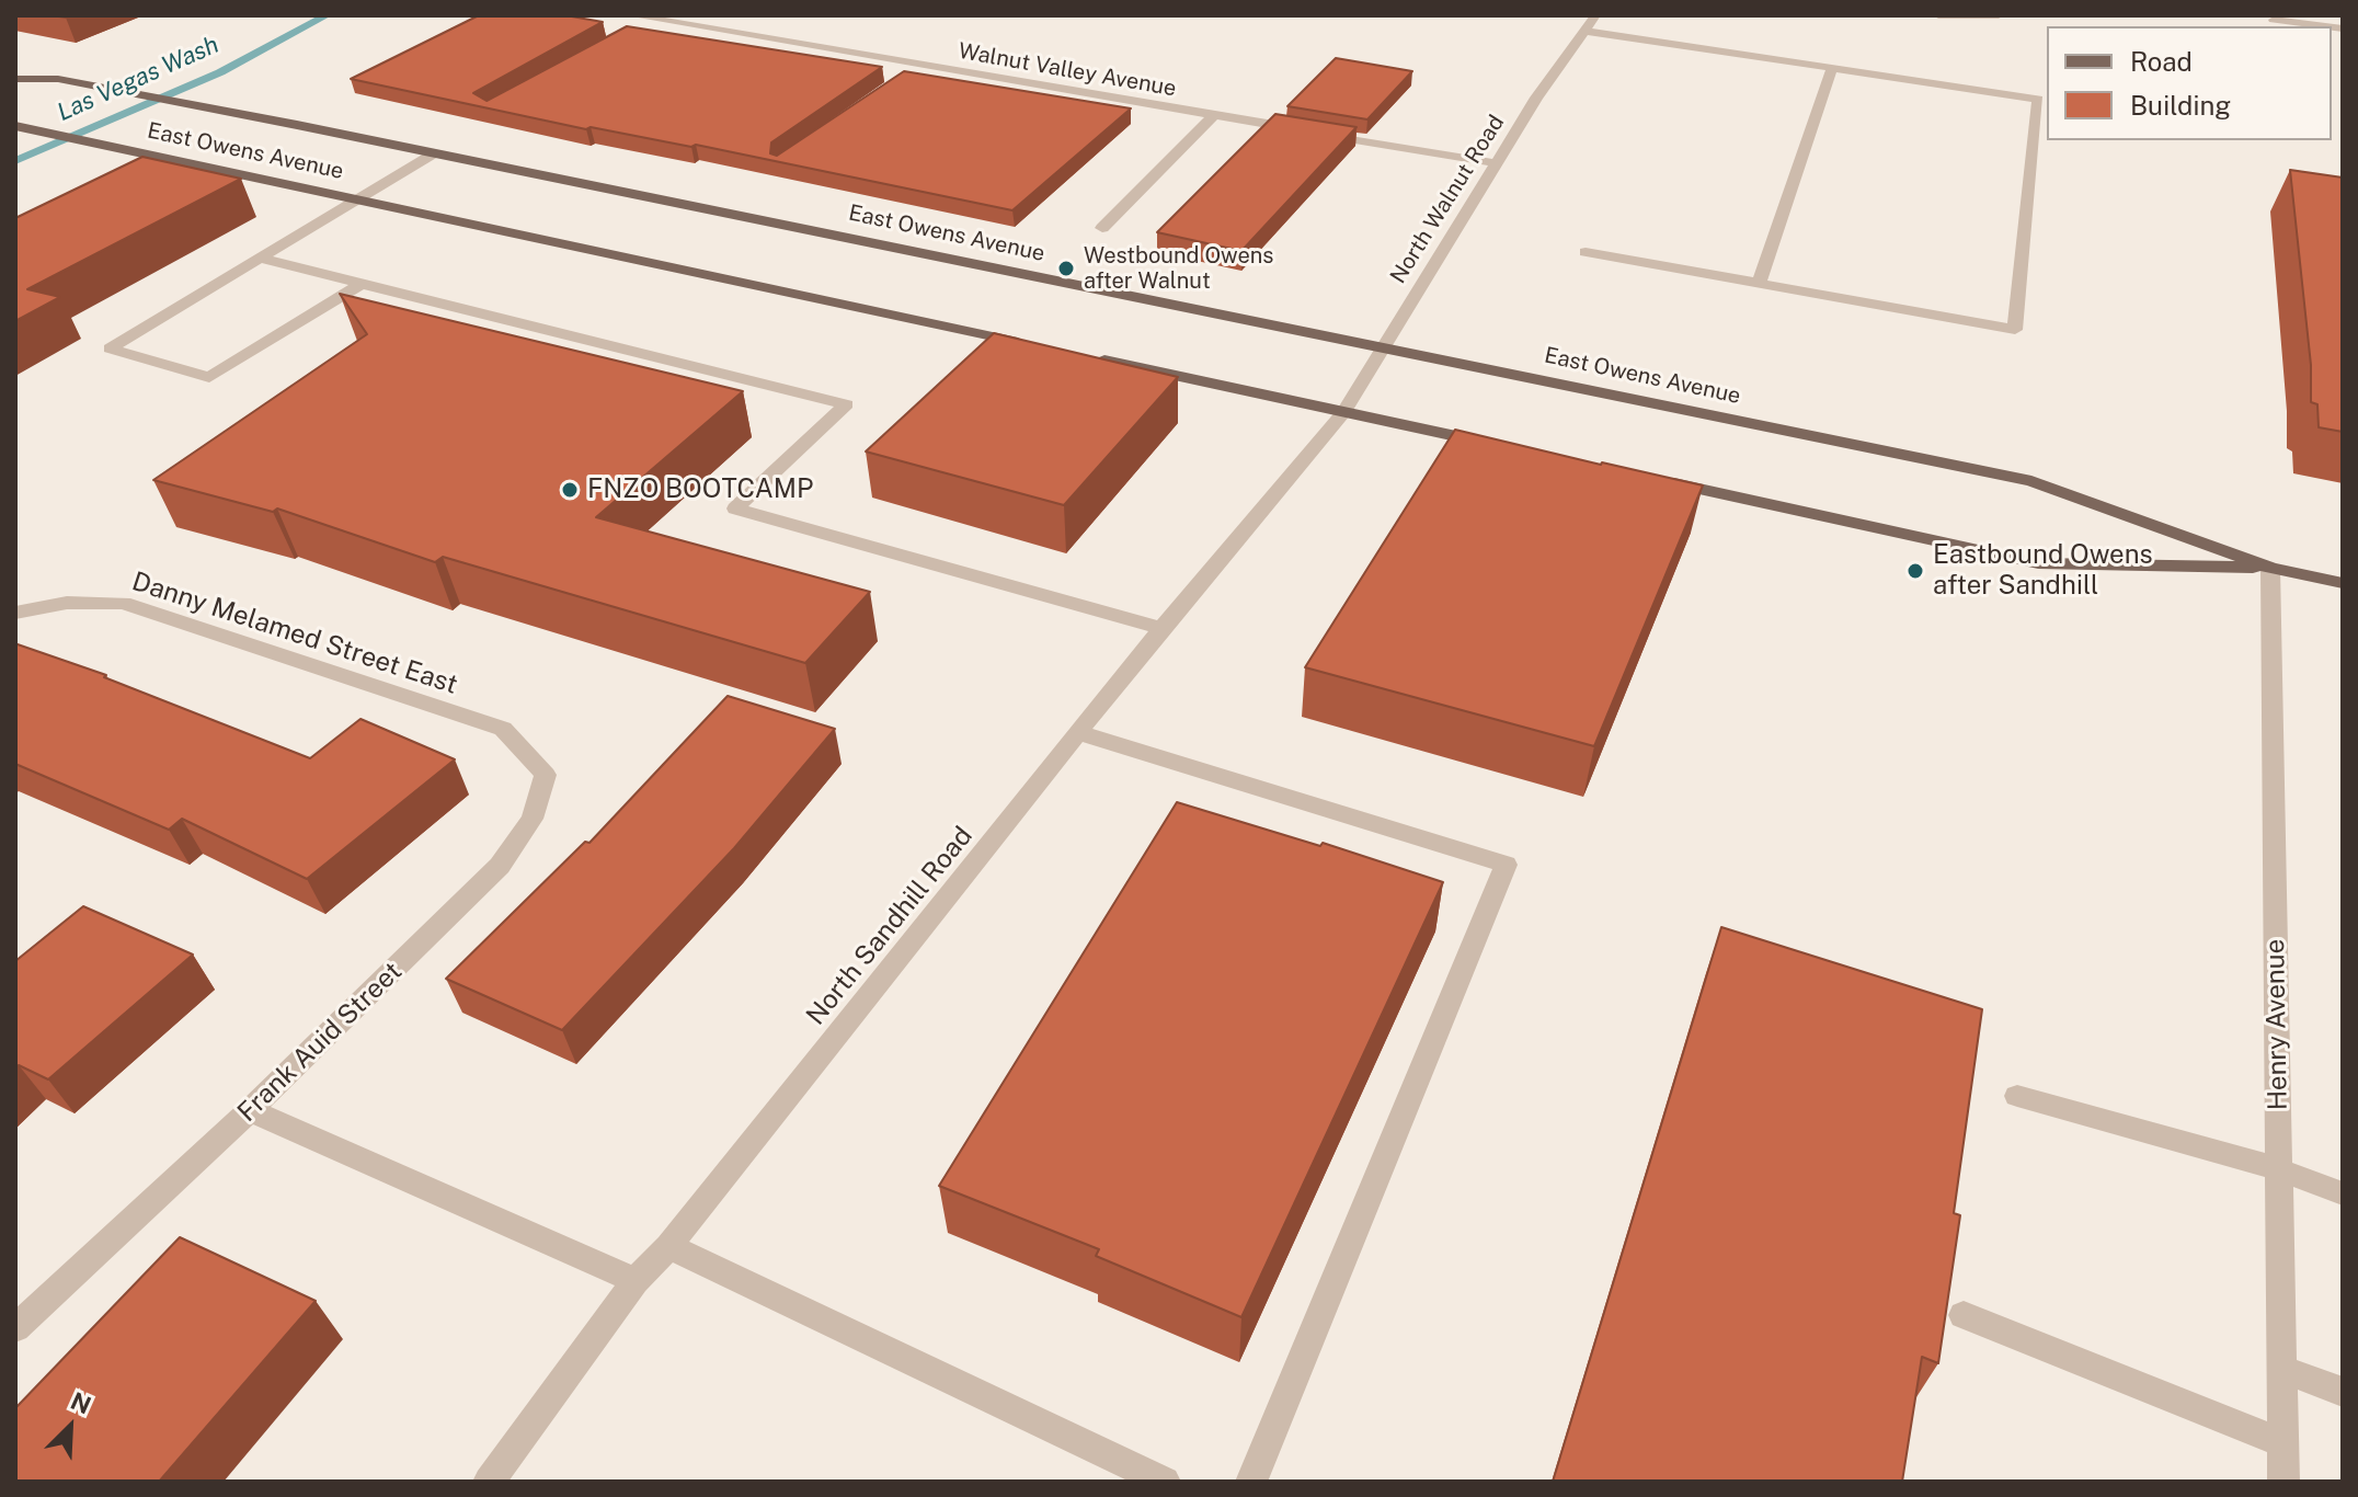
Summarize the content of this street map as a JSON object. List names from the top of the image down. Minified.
{"streets":{"main road":["East Owens Avenue"],"street":["Walnut Valley Avenue","North Walnut Road","Danny Melamed Street East","North Sandhill Road","Henry Avenue","Frank Auid Street"]},"crossings":[["Walnut Valley Avenue","North Walnut Road"],["East Owens Avenue","North Walnut Road"],["East Owens Avenue","Henry Avenue"],["North Walnut Road","North Sandhill Road"],["Danny Melamed Street East","Frank Auid Street"]],"water":["Las Vegas Wash"],"places":["Westbound Owens after Walnut","FNZO BOOTCAMP","Eastbound Owens after Sandhill"],"legend":["Road","Building"],"north":"top right"}
